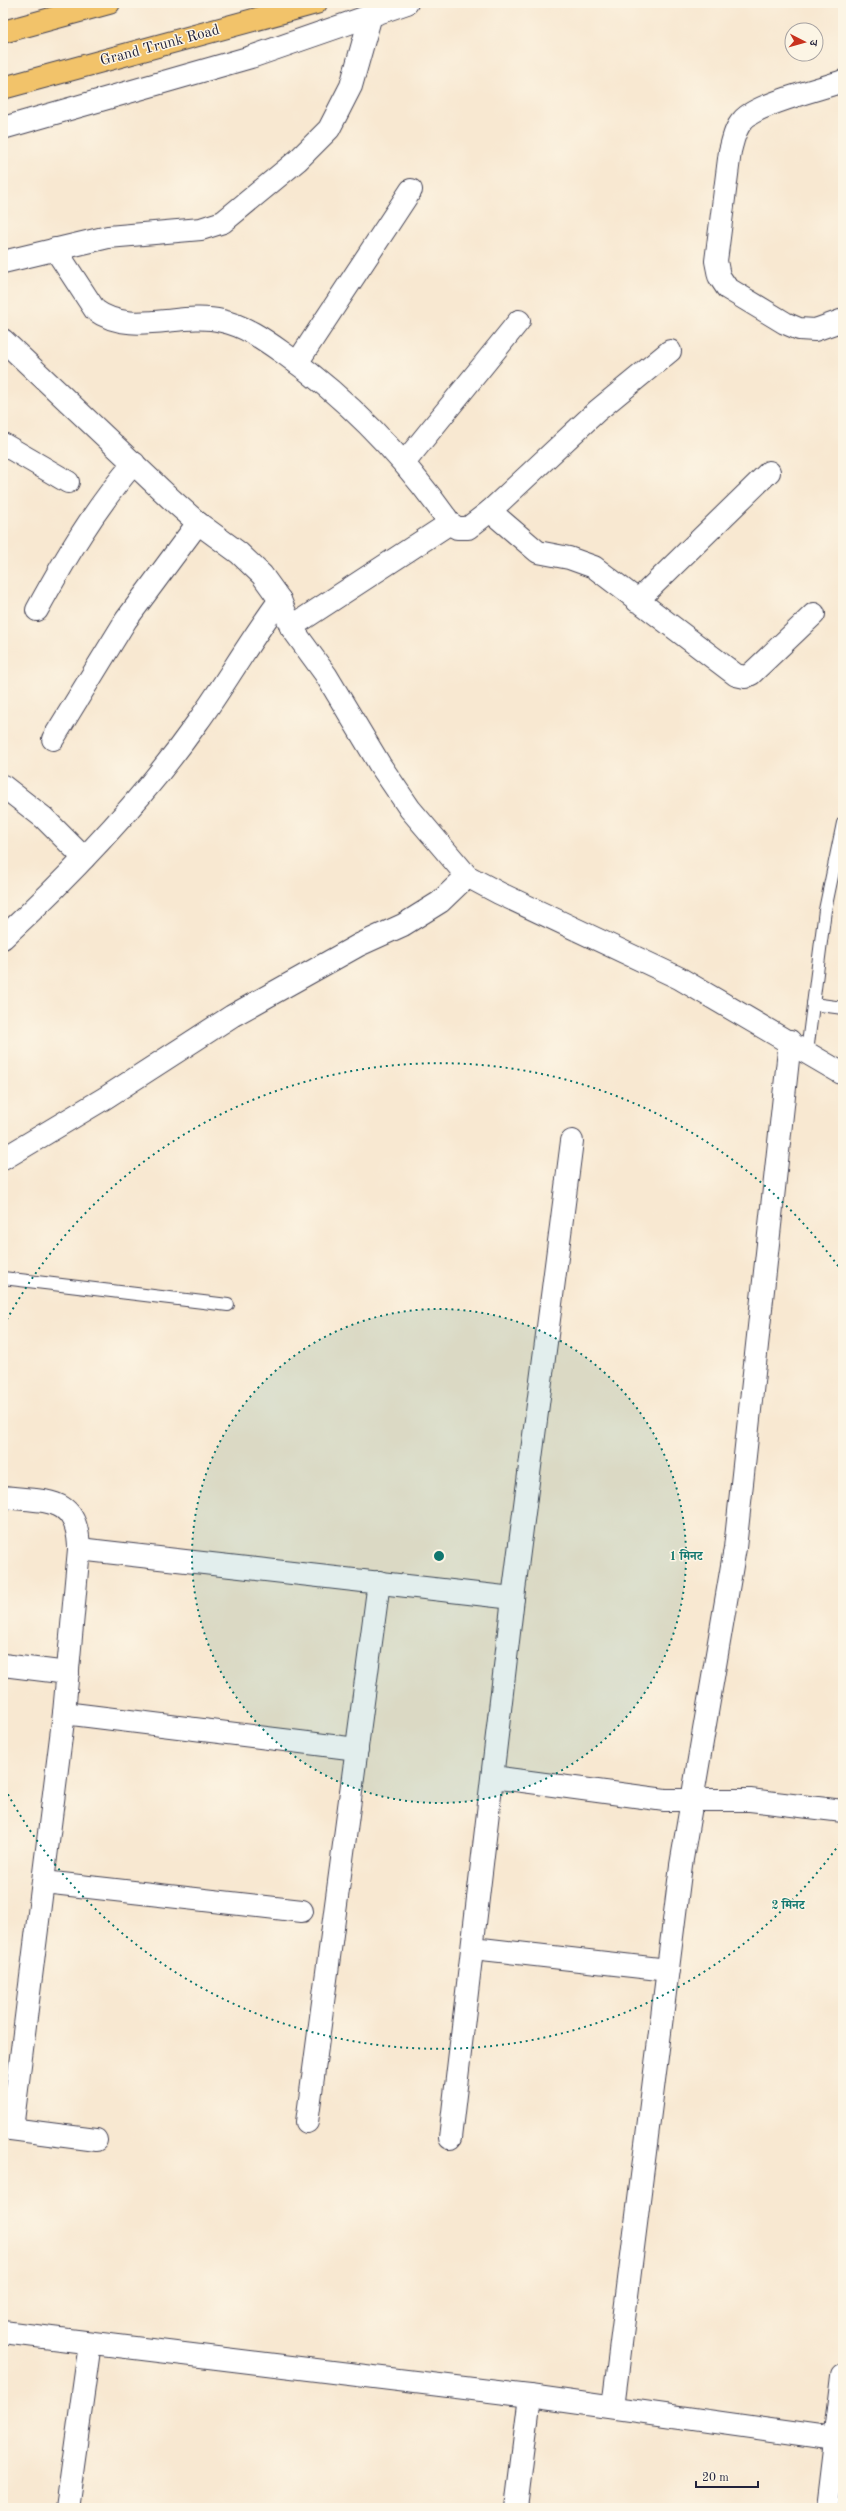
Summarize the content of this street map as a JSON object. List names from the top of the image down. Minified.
{"streets":{"highway":["Grand Trunk Road"]},"scale_bar":"20 m","north":"right","rings":["1 मिनट","2 मिनट"]}
